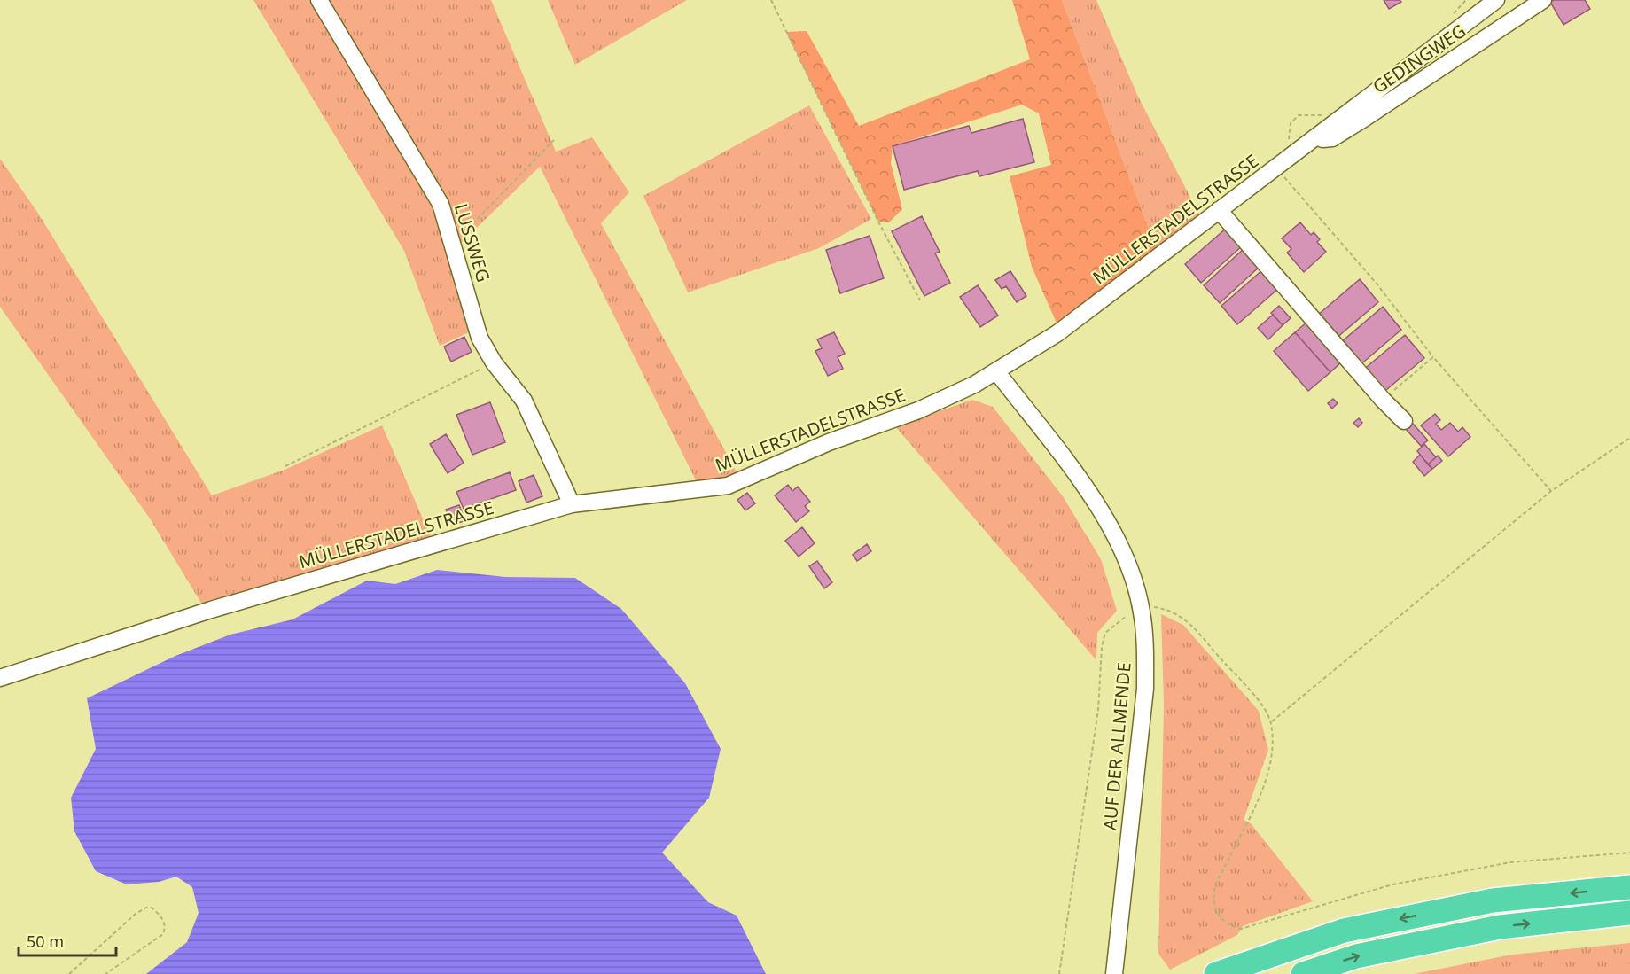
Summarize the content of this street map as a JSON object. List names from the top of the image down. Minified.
{"streets":{"street":["GEDINGWEG","MÜLLERSTADELSTRASSE","LUSSWEG","AUF DER ALLMENDE"]},"crossings":[["GEDINGWEG","MÜLLERSTADELSTRASSE"],["MÜLLERSTADELSTRASSE","LUSSWEG"],["MÜLLERSTADELSTRASSE","AUF DER ALLMENDE"]],"scale_bar":"50 m"}
